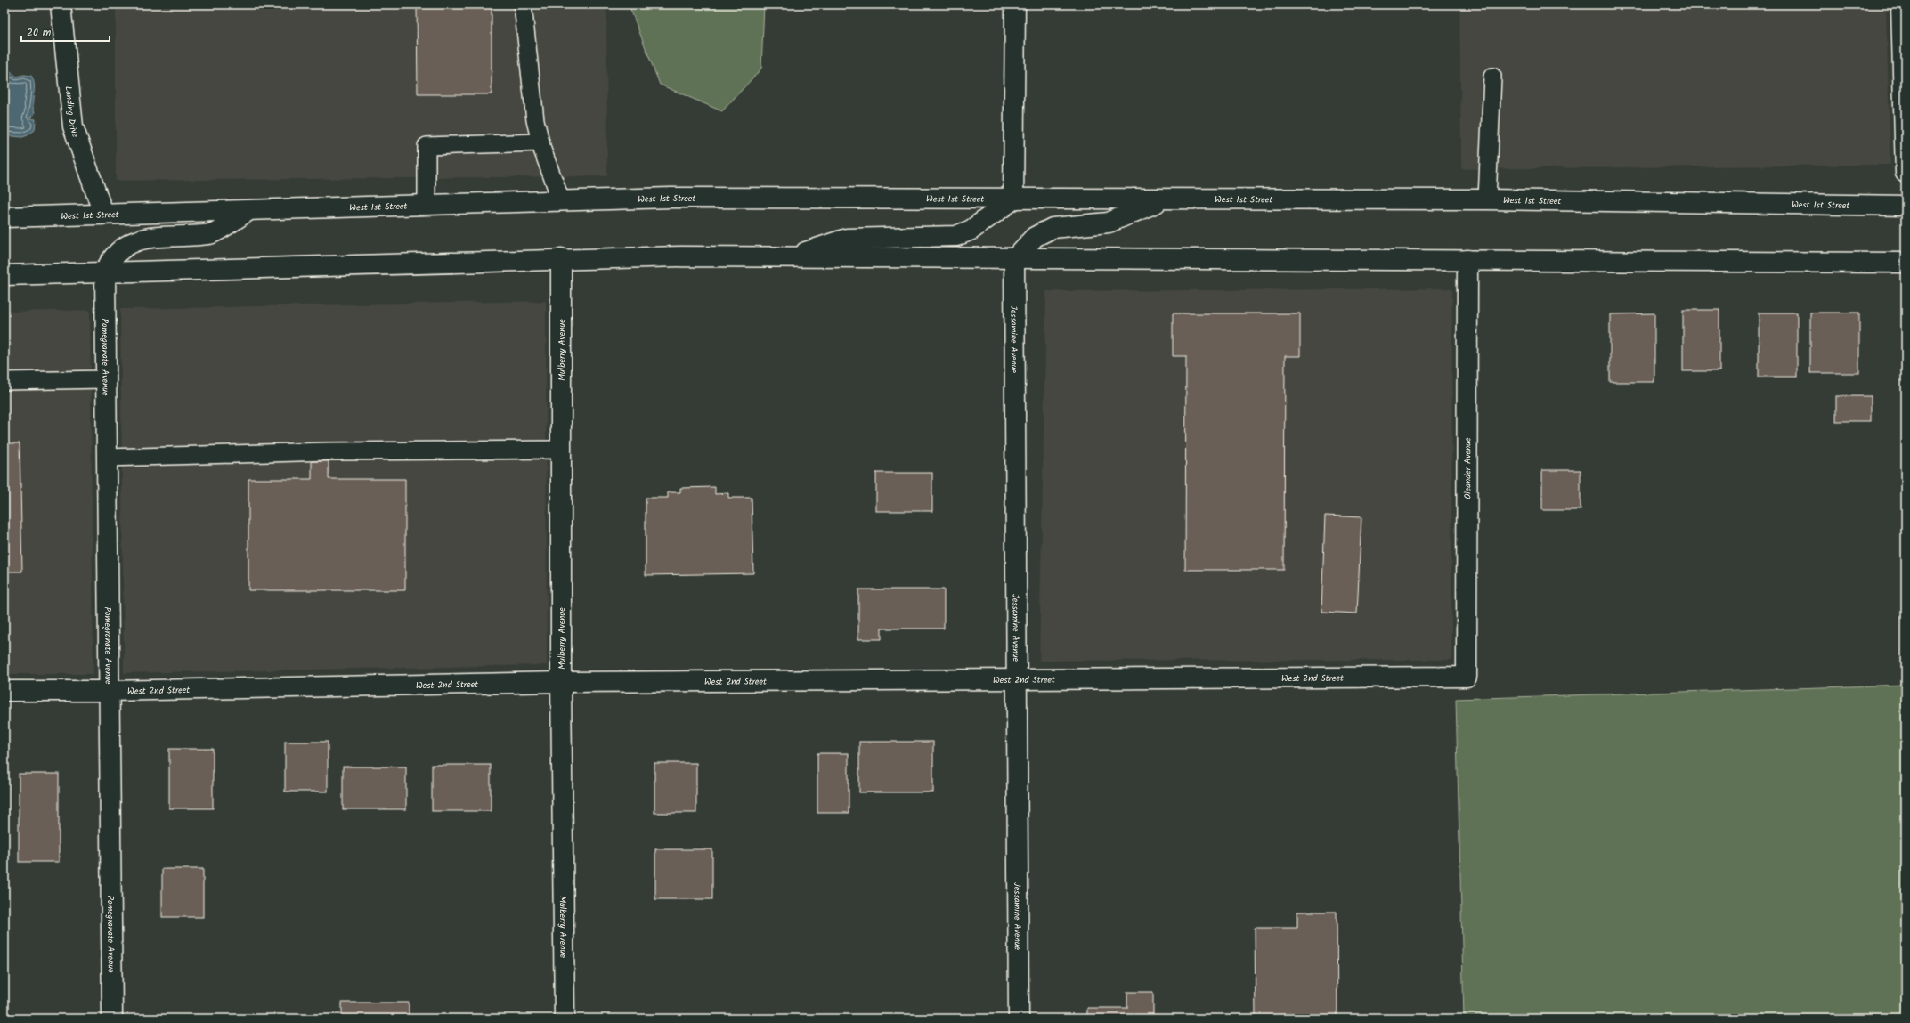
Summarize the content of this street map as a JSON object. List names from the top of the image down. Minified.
{"streets":{"street":["Landing Drive","West 1st Street","Jessamine Avenue","Mulberry Avenue","Pomegranate Avenue","Oleander Avenue","West 2nd Street"]},"crossings":[["Landing Drive","West 1st Street"],["Jessamine Avenue","West 2nd Street"],["Mulberry Avenue","West 2nd Street"],["Pomegranate Avenue","West 2nd Street"],["Oleander Avenue","West 2nd Street"]],"scale_bar":"20 m"}
